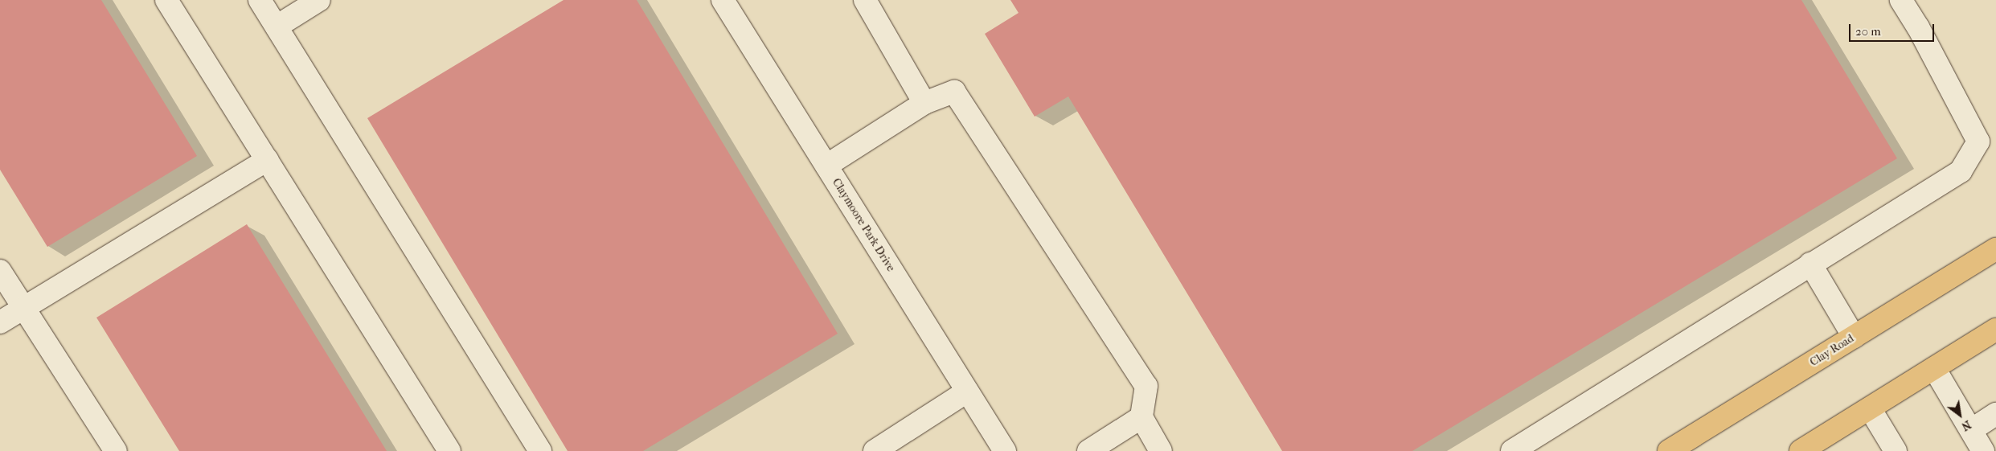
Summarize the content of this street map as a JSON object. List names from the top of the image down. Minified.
{"streets":{"main road":["Clay Road"],"street":["Claymoore Park Drive"]},"scale_bar":"20 m","north":"bottom right"}
